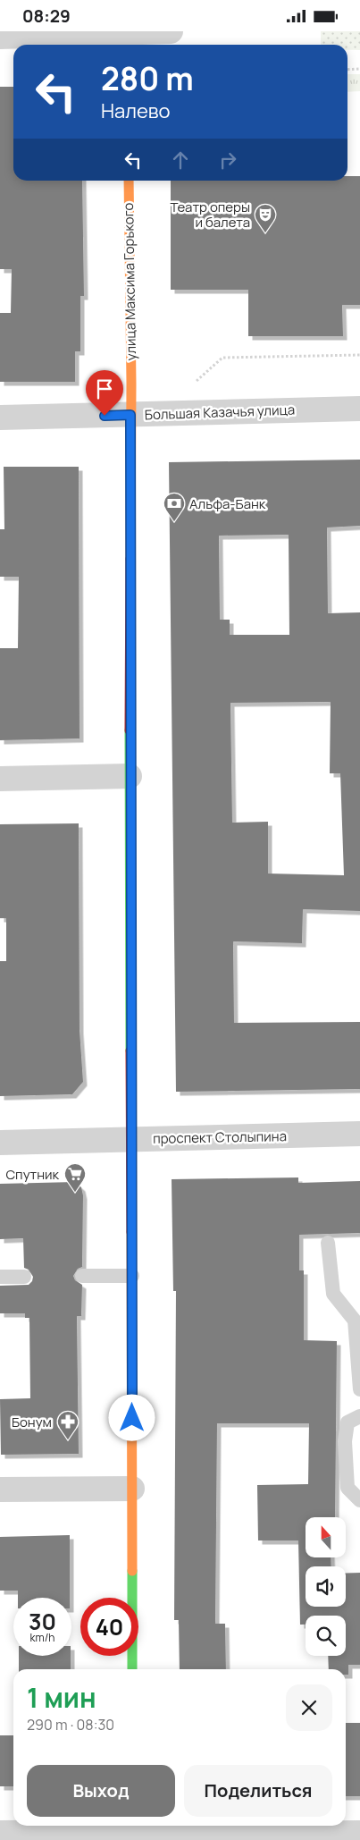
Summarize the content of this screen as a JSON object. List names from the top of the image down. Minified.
{"streets":{"street":["улица Максима Горького","Большая Казачья улица","проспект Столыпина"]},"crossings":[["улица Максима Горького","Большая Казачья улица"],["улица Максима Горького","проспект Столыпина"]],"places":{"theatre":["Театр оперы и балета"],"bank":["Альфа-Банк"],"supermarket":["Спутник"],"pharmacy":["Бонум"]},"north":"top","page":{"status":"08:29","turn":["280 m","Налево"],"speed":"30 km/h","limit":"40","heading":["1 мин","290 m · 08:30"],"buttons":["Выход","Поделиться"]}}
